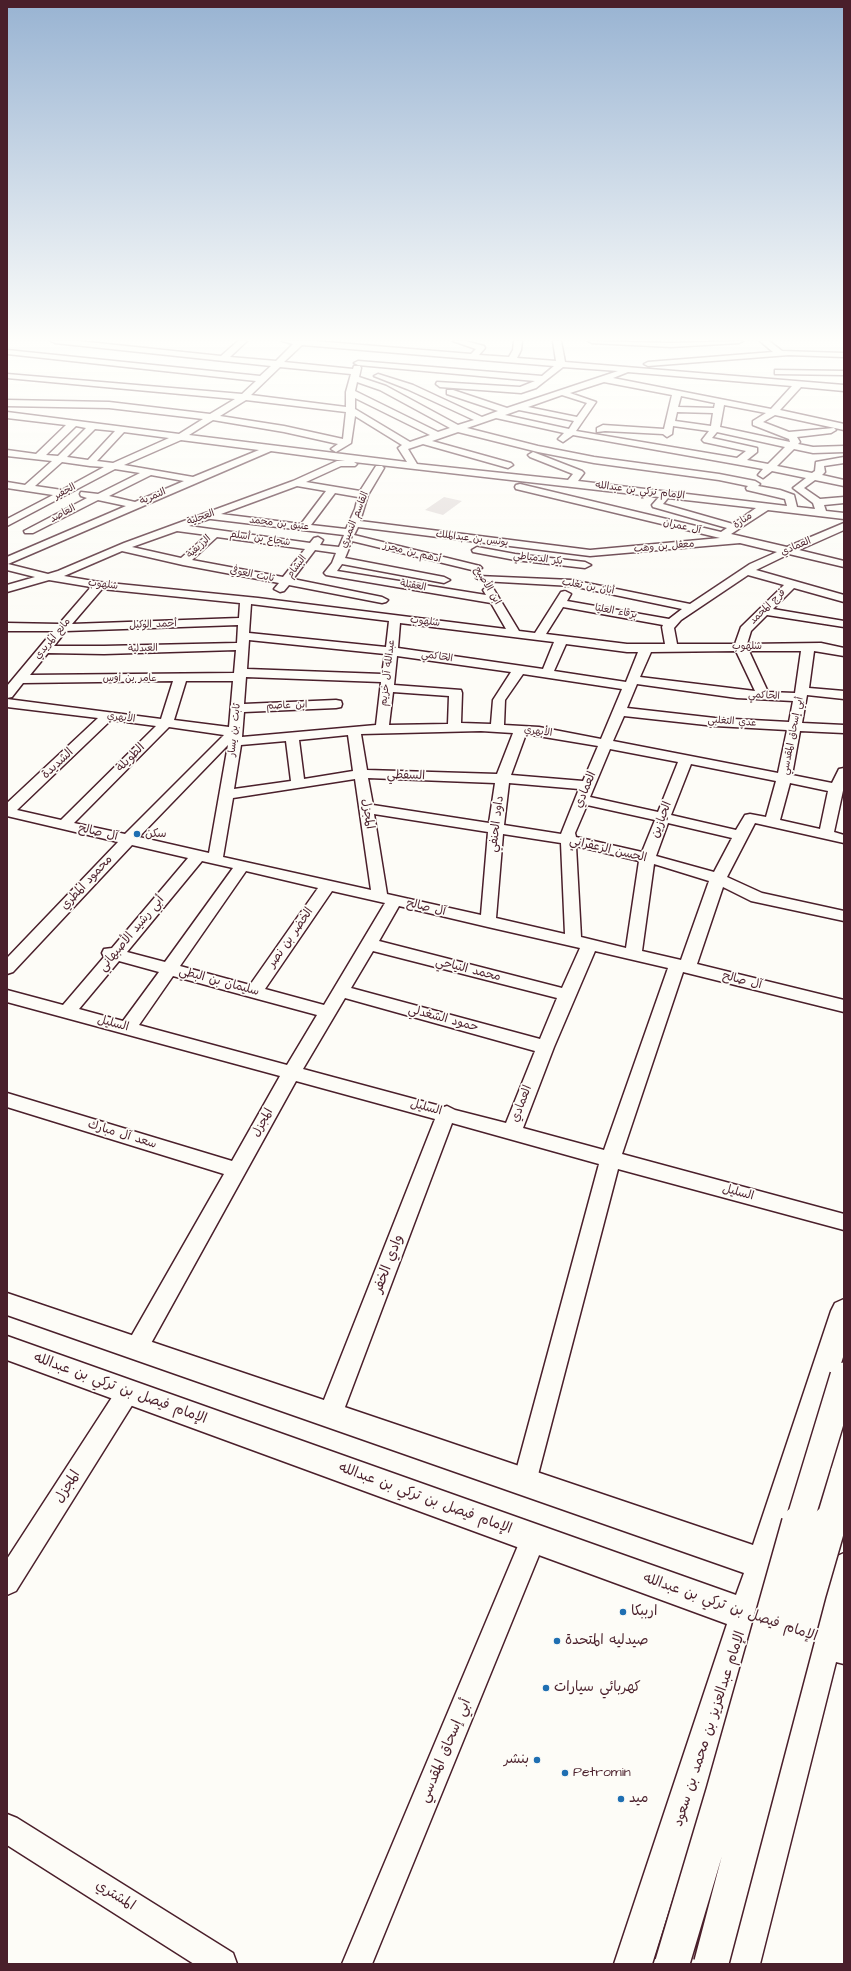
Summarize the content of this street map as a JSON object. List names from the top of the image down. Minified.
{"streets":{"main road":["الإمام فيصل بن تركي بن عبدالله","الإمام عبدالعزيز بن محمد بن سعود"],"street":["الإمام تركي بن عبدالله","الجفير","النمرية","العاصد","العجلية","القاسم النميري","منارة","عتيق بن محمد","آل عمران","شجاع بن أسلم","يونس بن عبدالملك","الرزيقية","معقل بن وهب","العمادي","أدهم بن محرز","بكر الدمياطي","البشام","ثابت العوفي","شلهوب","العقيلة","ابن الأصبح","أبان بن تغلب","فرج المحمد","برقاء العليا","أحمد الوكيل","مانع المريدي","العبدلية","الحاكمي","عبدالله آل خزيم","عامر بن أوس","ابن عاصم","الأبهري","عدي التغلبي","ثابت بن يسار","أبي إسحاق المقدسي","الطويلة","الشديدة","السقطي","المجزل","الحيازين","داود الحنفي","آل صالح","الحسن الزعفراني","محمود المطري","أبي رشيد الأصبهاني","الخضر بن نصر","محمد النياحي","سليمان بن البطي","حمود الشغدلي","السليل","سعد آل مبارك","وادي الخفر","المشتري"]},"crossings":[["الإمام تركي بن عبدالله","الجفير"],["الإمام تركي بن عبدالله","النمرية"],["الإمام تركي بن عبدالله","منارة"],["العجلية","عتيق بن محمد"],["العجلية","شجاع بن أسلم"],["العجلية","ثابت العوفي"],["العجلية","شلهوب"],["القاسم النميري","عتيق بن محمد"],["القاسم النميري","شجاع بن أسلم"],["القاسم النميري","يونس بن عبدالملك"],["القاسم النميري","أدهم بن محرز"],["القاسم النميري","العقيلة"],["منارة","آل عمران"],["عتيق بن محمد","أدهم بن محرز"],["عتيق بن محمد","البشام"],["آل عمران","معقل بن وهب"],["آل عمران","العمادي"],["شجاع بن أسلم","الرزيقية"],["شجاع بن أسلم","أدهم بن محرز"],["شجاع بن أسلم","البشام"],["شجاع بن أسلم","ابن الأصبح"],["شجاع بن أسلم","أبان بن تغلب"],["يونس بن عبدالملك","معقل بن وهب"],["يونس بن عبدالملك","بكر الدمياطي"],["يونس بن عبدالملك","ابن الأصبح"],["الرزيقية","ثابت العوفي"],["العمادي","شلهوب"],["العمادي","أبان بن تغلب"],["العمادي","برقاء العليا"],["العمادي","الحاكمي"],["العمادي","الأبهري"],["العمادي","عدي التغلبي"],["العمادي","السقطي"],["العمادي","آل صالح"],["العمادي","الحسن الزعفراني"],["العمادي","محمد النياحي"],["العمادي","حمود الشغدلي"],["العمادي","السليل"],["أدهم بن محرز","ابن الأصبح"],["أدهم بن محرز","أبان بن تغلب"],["بكر الدمياطي","ابن الأصبح"],["البشام","ثابت العوفي"],["البشام","شلهوب"],["شلهوب","ابن الأصبح"],["شلهوب","فرج المحمد"],["شلهوب","مانع المريدي"],["شلهوب","عبدالله آل خزيم"],["شلهوب","ثابت بن يسار"],["شلهوب","أبي إسحاق المقدسي"],["العقيلة","ابن الأصبح"],["ابن الأصبح","أبان بن تغلب"],["أحمد الوكيل","مانع المريدي"],["أحمد الوكيل","ثابت بن يسار"],["مانع المريدي","العبدلية"],["مانع المريدي","عامر بن أوس"],["العبدلية","الحاكمي"],["العبدلية","ثابت بن يسار"],["الحاكمي","عبدالله آل خزيم"],["الحاكمي","ثابت بن يسار"],["الحاكمي","أبي إسحاق المقدسي"],["عبدالله آل خزيم","عامر بن أوس"],["عبدالله آل خزيم","الأبهري"],["عامر بن أوس","الأبهري"],["عامر بن أوس","ثابت بن يسار"],["عامر بن أوس","الطويلة"],["ابن عاصم","ثابت بن يسار"],["الأبهري","ثابت بن يسار"],["الأبهري","أبي إسحاق المقدسي"],["الأبهري","الطويلة"],["الأبهري","الشديدة"],["الأبهري","المجزل"],["الأبهري","الحيازين"],["الأبهري","داود الحنفي"],["الأبهري","محمود المطري"],["عدي التغلبي","أبي إسحاق المقدسي"],["ثابت بن يسار","السقطي"],["ثابت بن يسار","آل صالح"],["ثابت بن يسار","محمود المطري"],["أبي إسحاق المقدسي","الإمام فيصل بن تركي بن عبدالله"],["الطويلة","آل صالح"],["الشديدة","آل صالح"],["السقطي","المجزل"],["السقطي","الحيازين"],["السقطي","داود الحنفي"],["المجزل","آل صالح"],["المجزل","الحسن الزعفراني"],["المجزل","محمد النياحي"],["المجزل","سليمان بن البطي"],["المجزل","حمود الشغدلي"],["المجزل","السليل"],["المجزل","سعد آل مبارك"],["المجزل","الإمام فيصل بن تركي بن عبدالله"],["الحيازين","آل صالح"],["الحيازين","الحسن الزعفراني"],["داود الحنفي","آل صالح"],["داود الحنفي","الحسن الزعفراني"],["آل صالح","محمود المطري"],["آل صالح","أبي رشيد الأصبهاني"],["آل صالح","الخضر بن نصر"],["أبي رشيد الأصبهاني","سليمان بن البطي"],["أبي رشيد الأصبهاني","السليل"],["الخضر بن نصر","سليمان بن البطي"],["السليل","وادي الخفر"],["الإمام فيصل بن تركي بن عبدالله","الإمام عبدالعزيز بن محمد بن سعود"]],"places":["سكن","ارببكا","صيدليه المتحدة","كهربائي سيارات","بنشر","Petromin","ميد"]}
